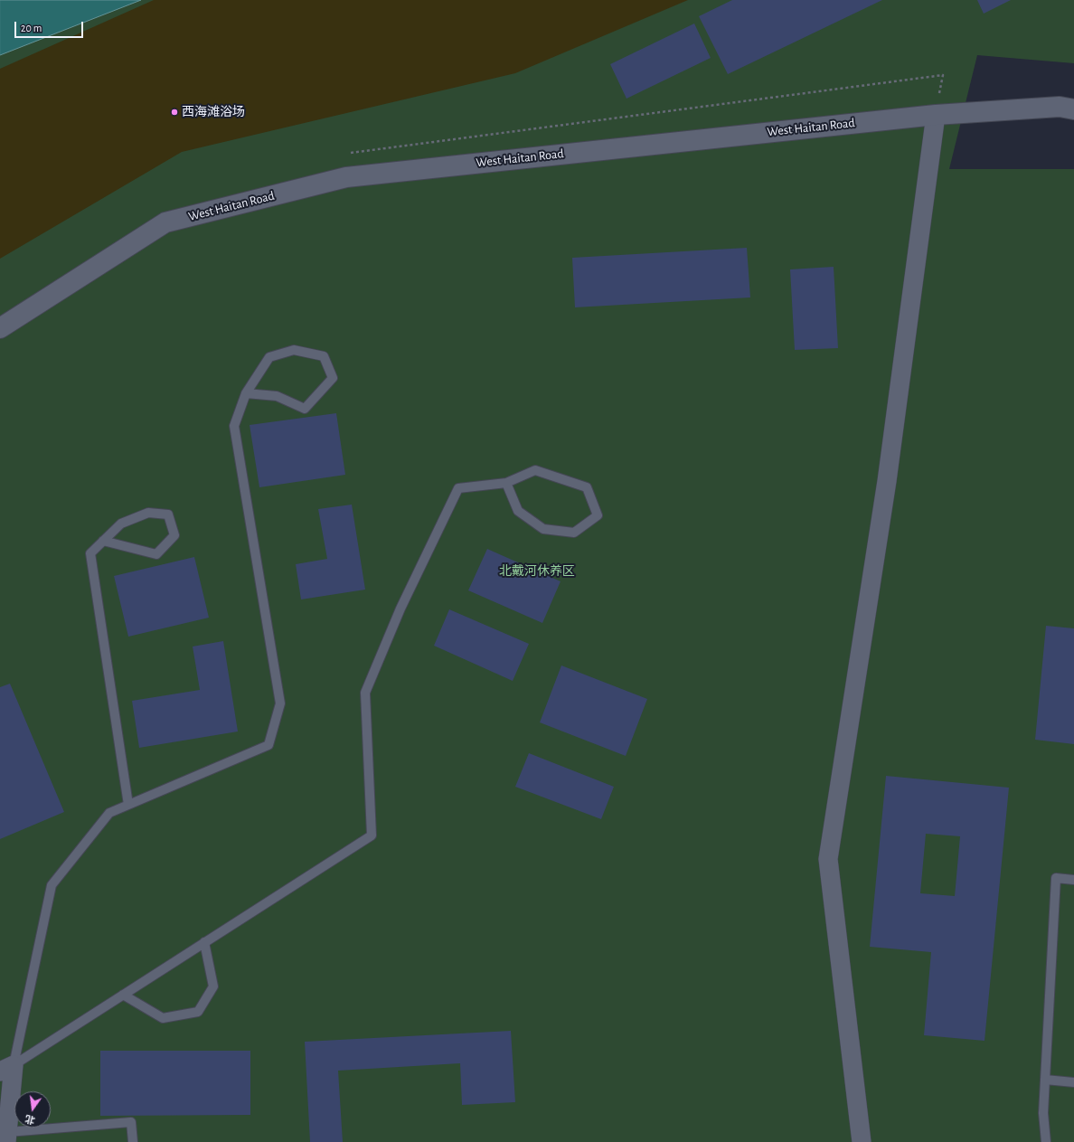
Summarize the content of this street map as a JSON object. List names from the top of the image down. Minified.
{"streets":{"main road":["West Haitan Road"]},"parks":["北戴河休养区"],"places":["西海滩浴场"],"scale_bar":"20 m","north":"bottom"}
